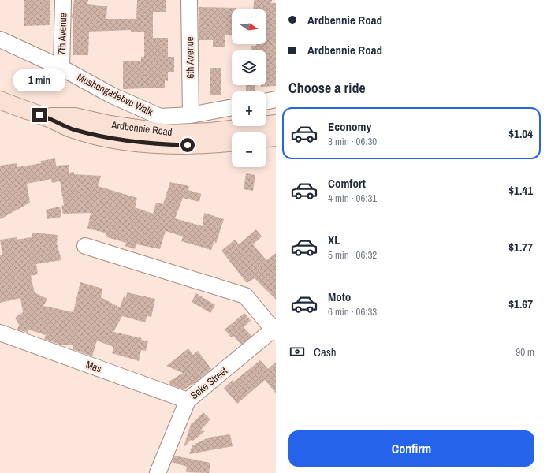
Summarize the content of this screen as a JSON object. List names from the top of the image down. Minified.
{"streets":{"main road":["Ardbennie Road"],"street":["7th Avenue","6th Avenue","Mushongadebvu Walk","Mas","Seke Street"]},"crossings":[["7th Avenue","Mushongadebvu Walk"],["6th Avenue","Mushongadebvu Walk"],["Mas","Seke Street"]],"north":"right","page":{"banner":["Ardbennie Road","Ardbennie Road"],"map_buttons":["+","−"],"bubble":"1 min","heading":"Choose a ride","list":[{"name":"Economy","note":"3 min · 06:30","value":"$1.04"},{"name":"Comfort","note":"4 min · 06:31","value":"$1.41"},{"name":"XL","note":"5 min · 06:32","value":"$1.77"},{"name":"Moto","note":"6 min · 06:33","value":"$1.67"}],"pay":["Cash","90 m"],"buttons":"Confirm"}}
